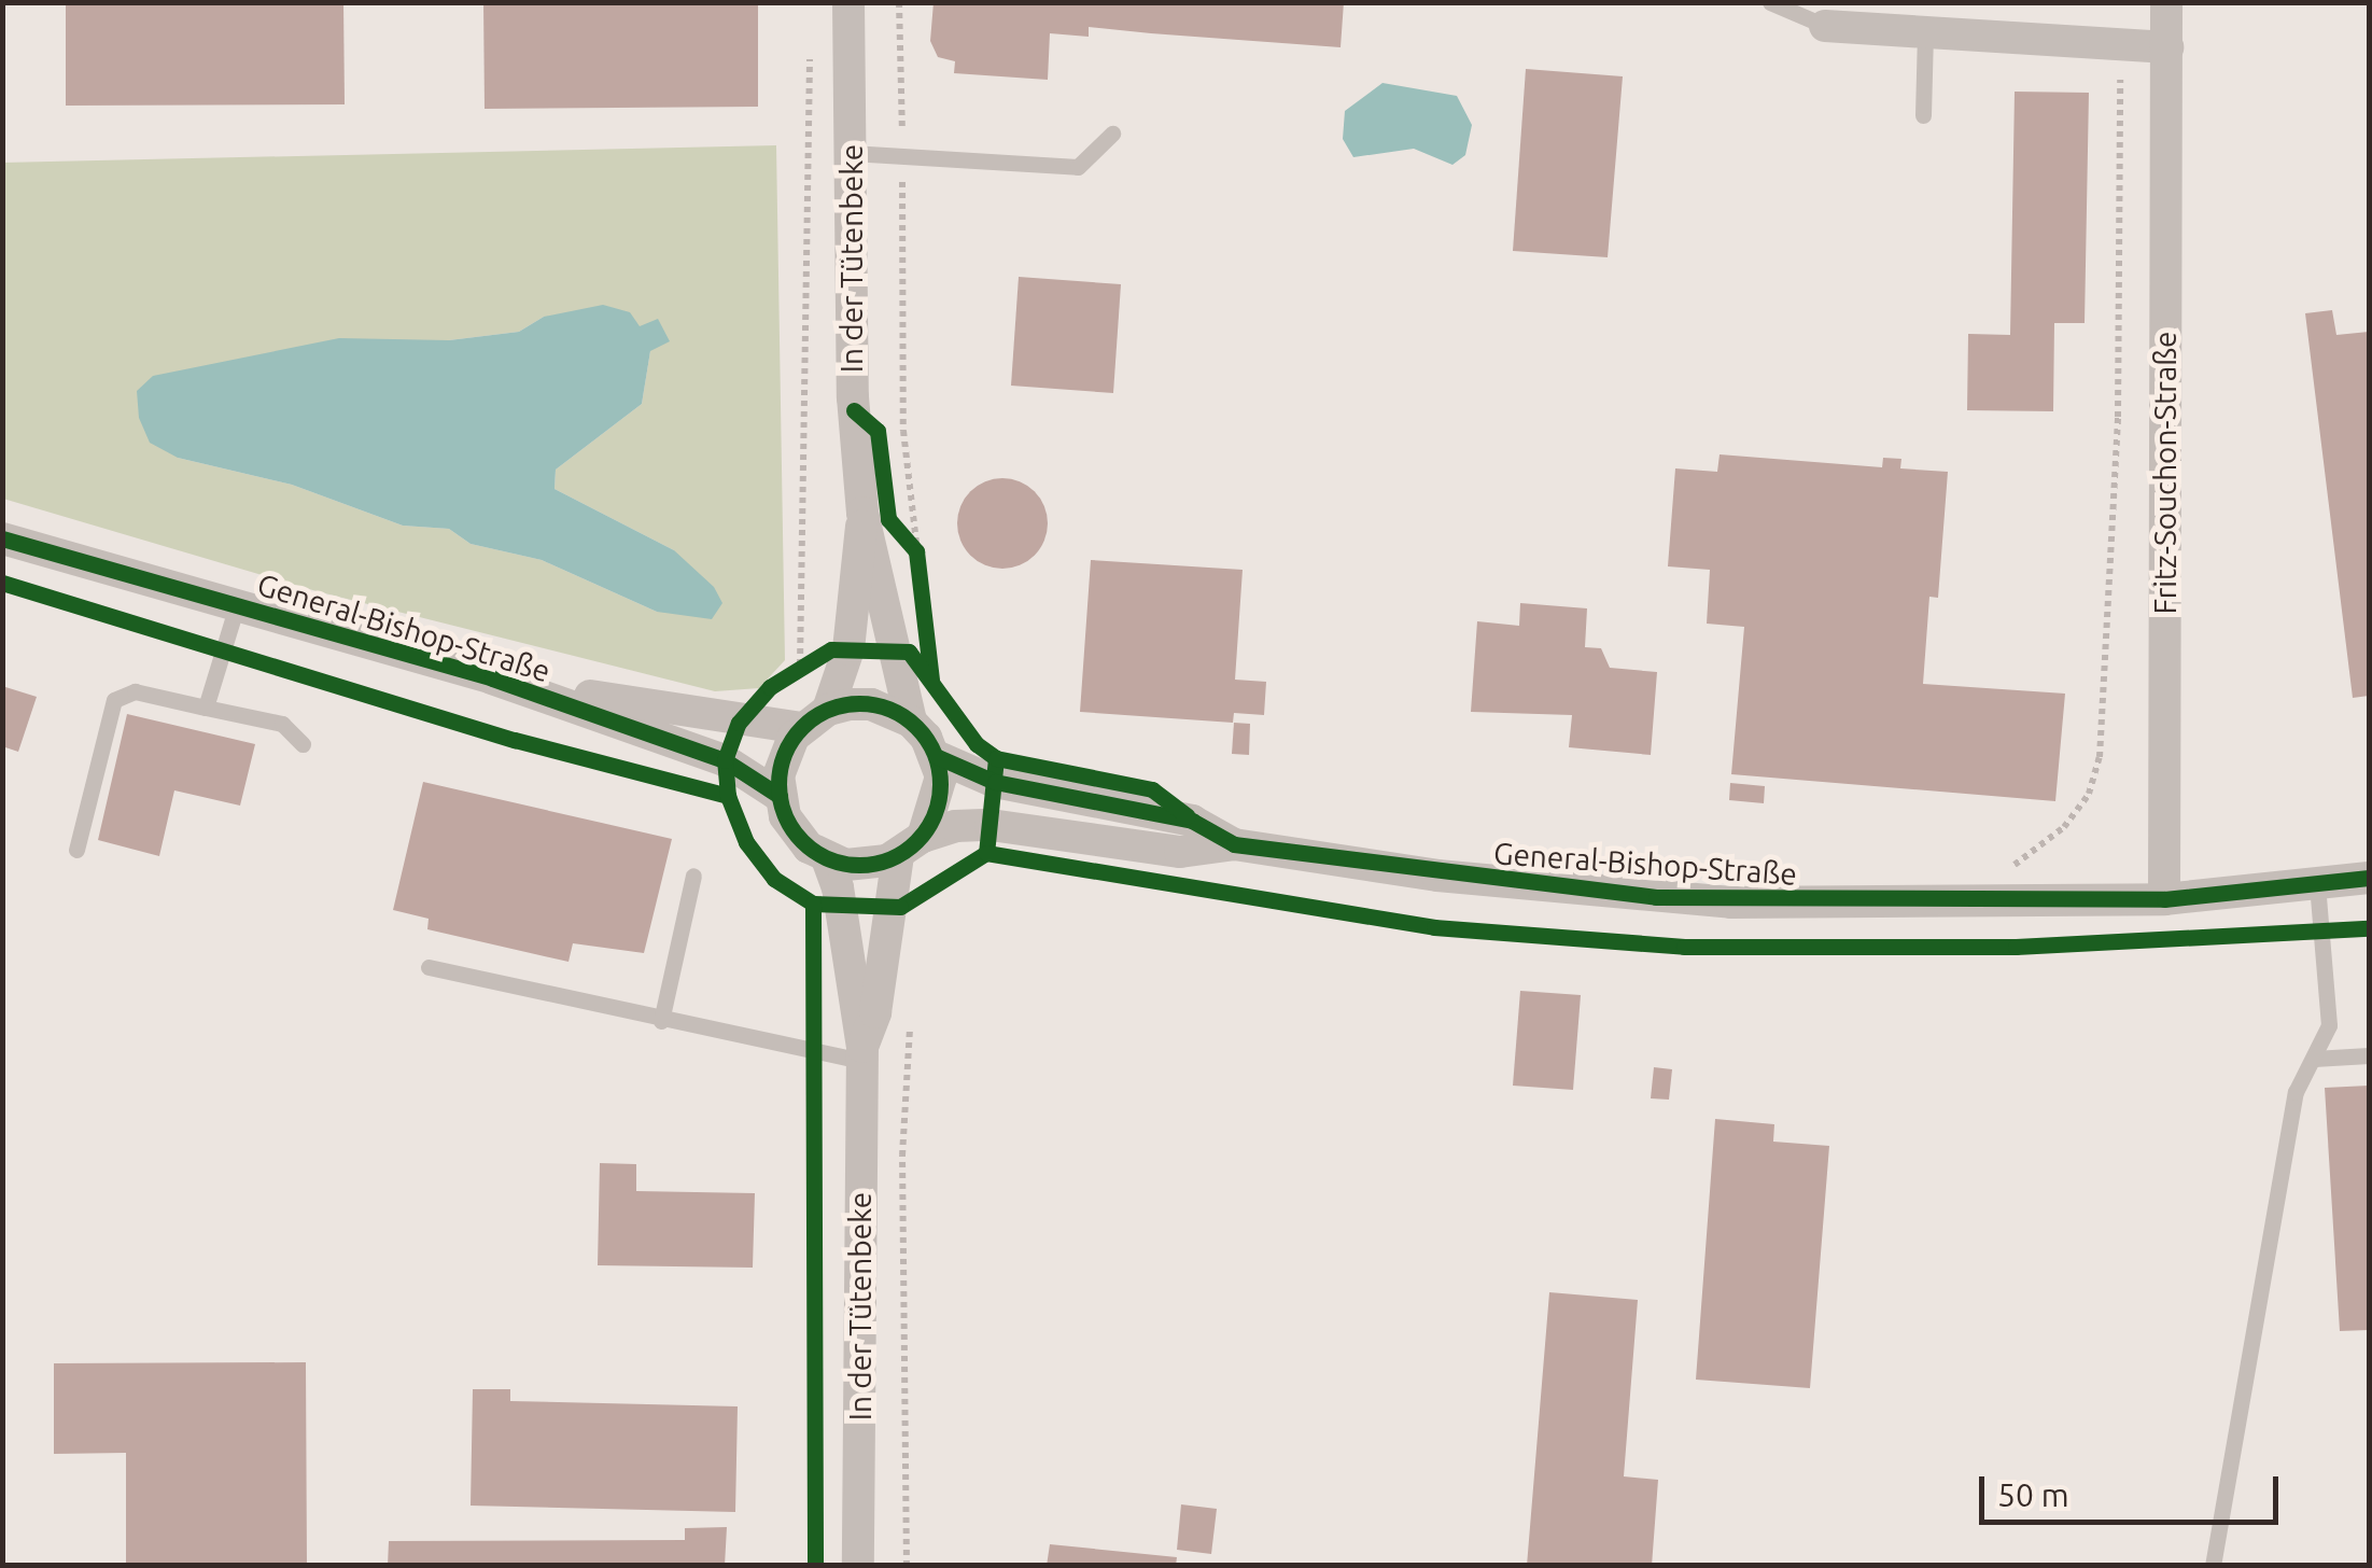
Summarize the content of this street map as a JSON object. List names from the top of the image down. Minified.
{"streets":{"street":["In der Tütenbeke","Fritz-Souchon-Straße","General-Bishop-Straße"]},"crossings":[["In der Tütenbeke","General-Bishop-Straße"],["Fritz-Souchon-Straße","General-Bishop-Straße"]],"scale_bar":"50 m"}
